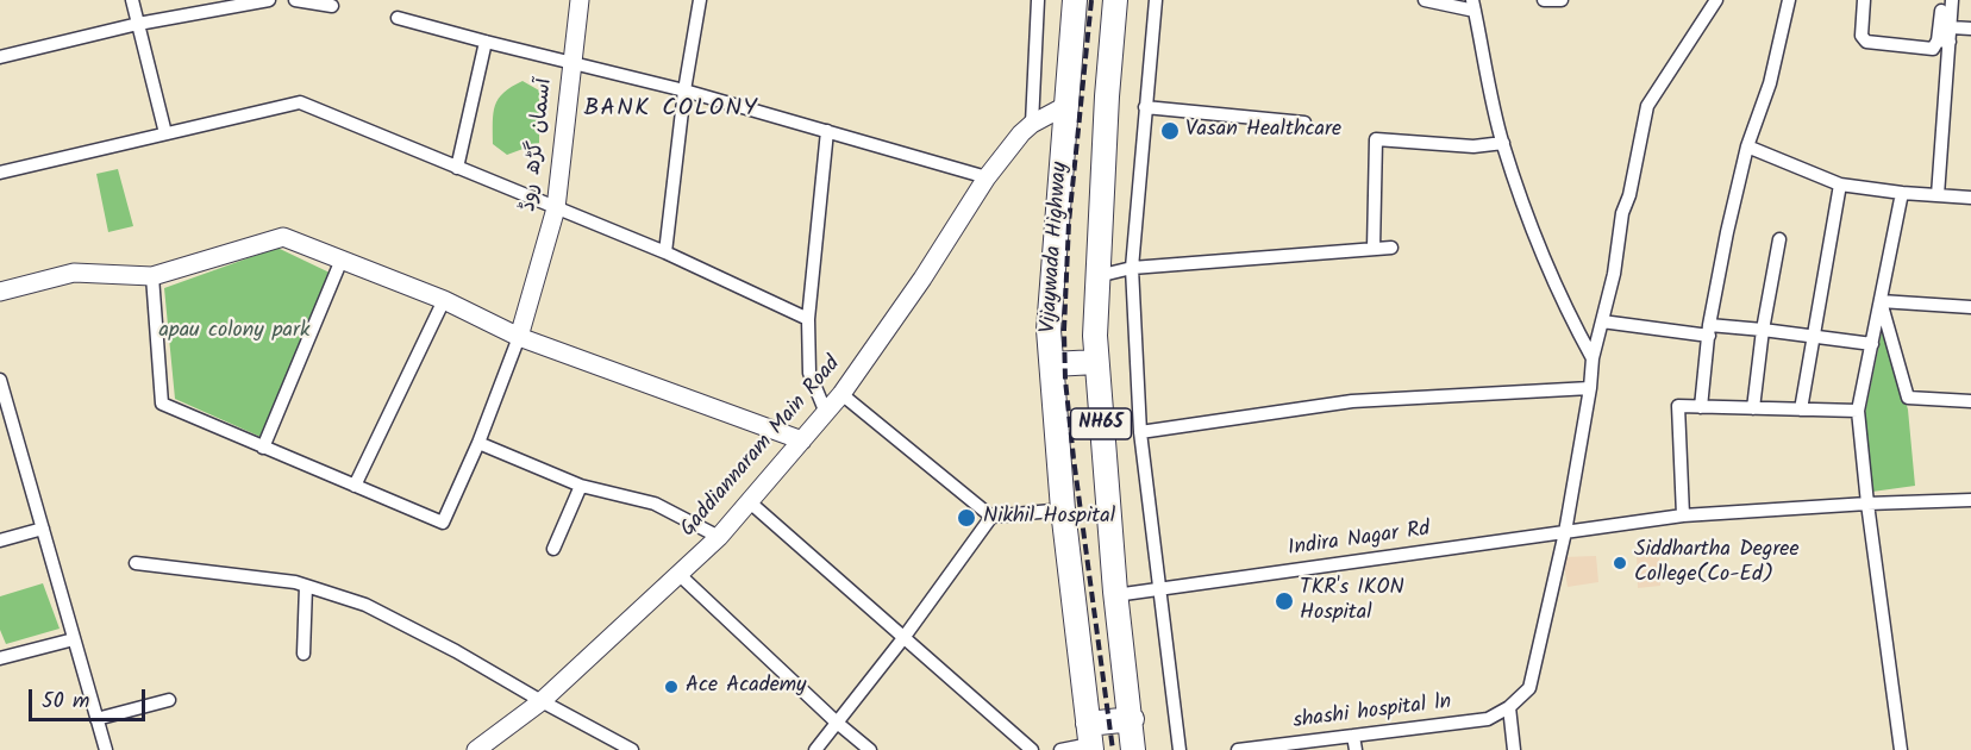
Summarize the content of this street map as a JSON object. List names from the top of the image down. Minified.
{"streets":{"highway":["Vijaywada Highway","NH65"],"street":["آسمان گڑھ روڈ","Gaddiannaram Main Road","Indira Nagar Rd","shashi hospital ln"]},"crossings":[["Vijaywada Highway","Gaddiannaram Main Road"],["Vijaywada Highway","Indira Nagar Rd"]],"districts":["BANK COLONY"],"parks":["apau colony park"],"places":["Vasan Healthcare","Nikhil Hospital","Siddhartha Degree College(Co-Ed)","TKR's IKON Hospital","Ace Academy"],"scale_bar":"50 m"}
